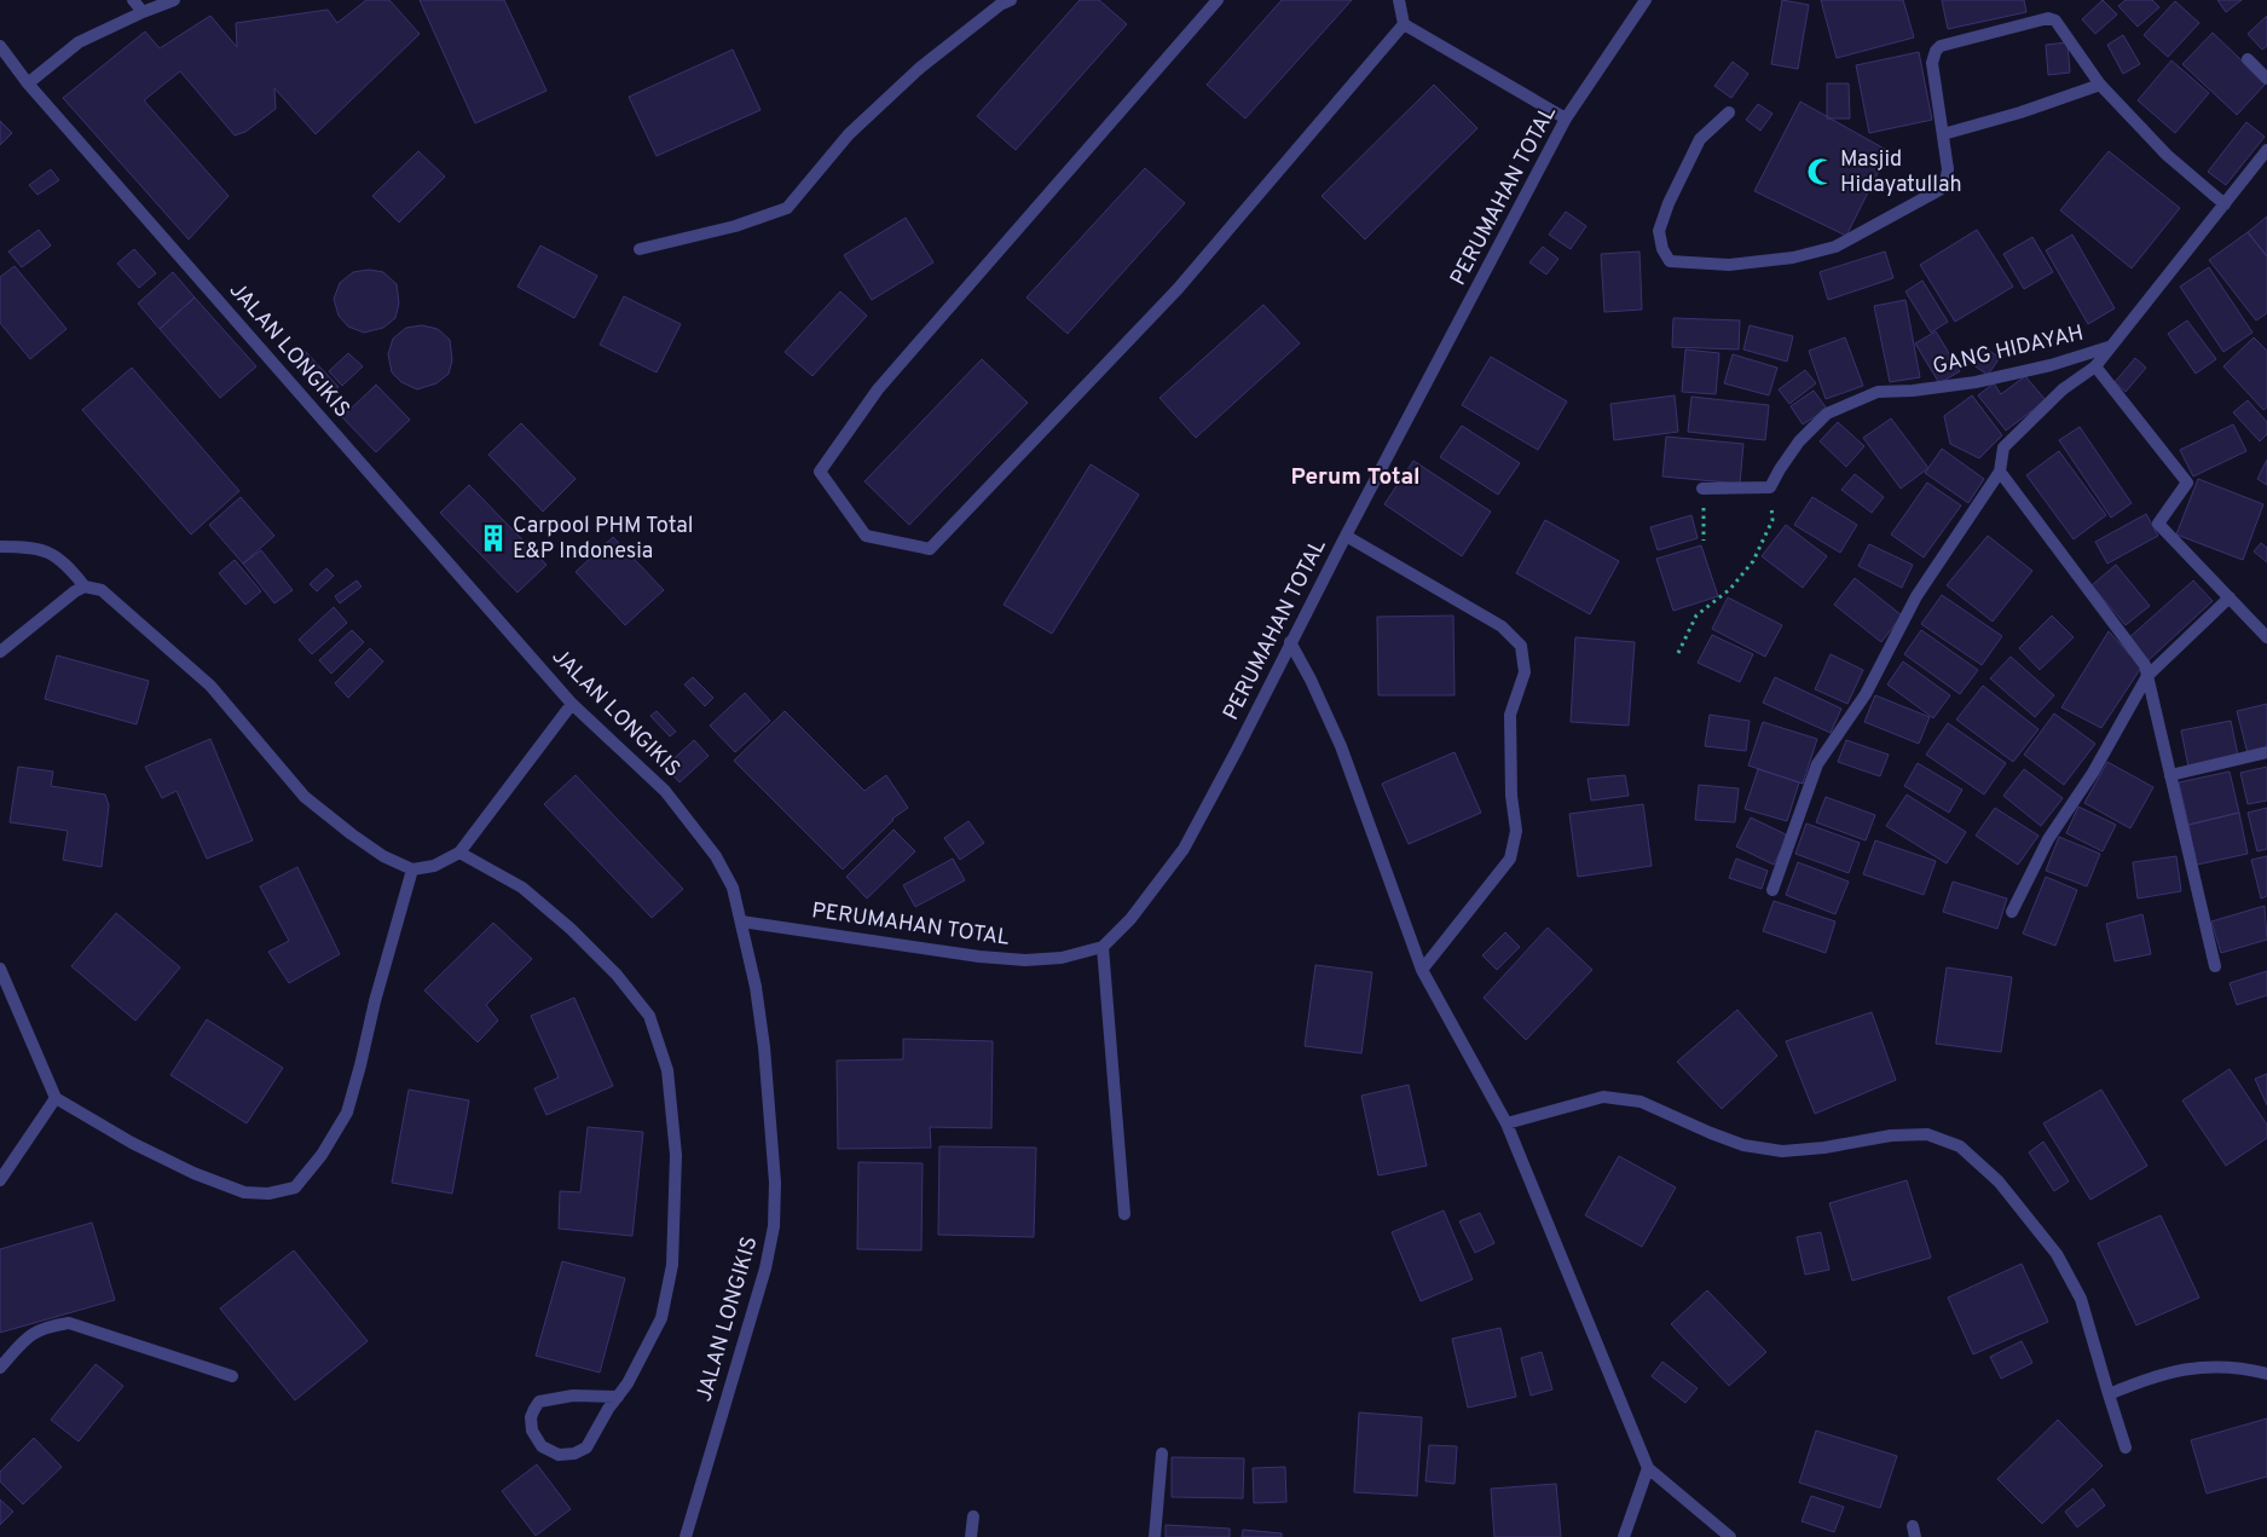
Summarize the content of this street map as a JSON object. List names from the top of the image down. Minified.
{"streets":{"street":["PERUMAHAN TOTAL","JALAN LONGIKIS","GANG HIDAYAH"]},"crossings":[["PERUMAHAN TOTAL","JALAN LONGIKIS"]],"districts":["Perum Total"],"places":{"mosque":["Masjid Hidayatullah"],"building":["Carpool PHM Total E&P Indonesia"]}}
